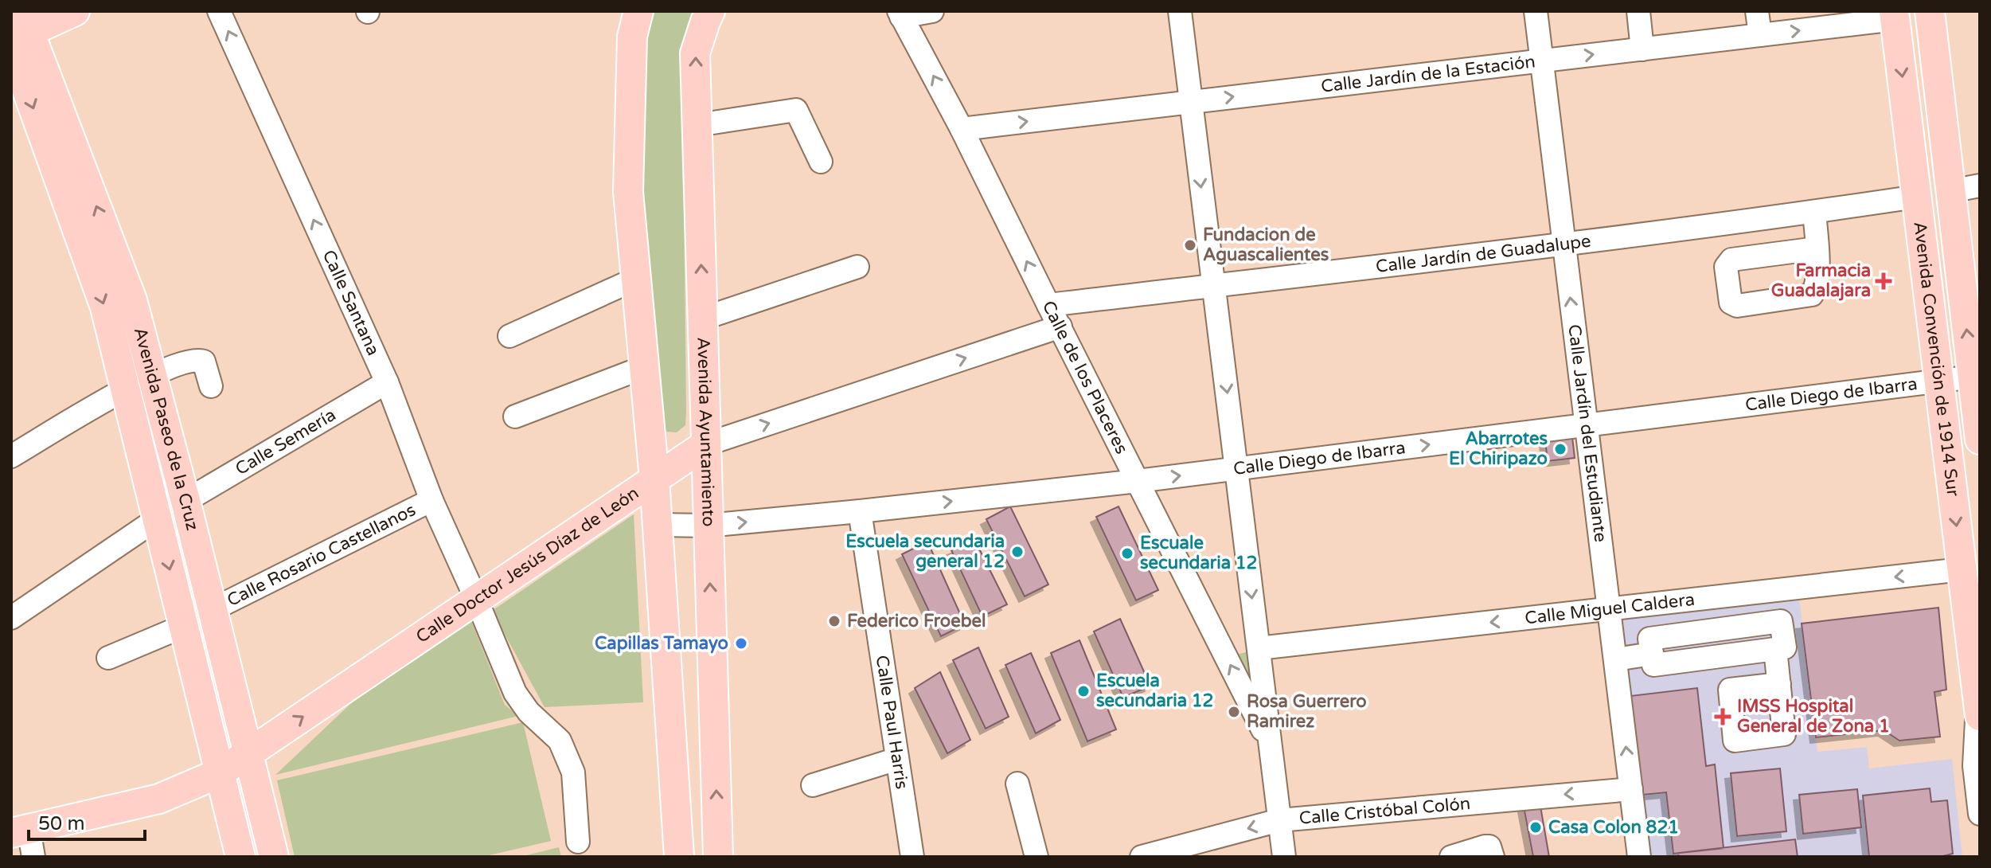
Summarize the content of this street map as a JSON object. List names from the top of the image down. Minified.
{"streets":{"main road":["Avenida Convención de 1914 Sur","Avenida Paseo de la Cruz","Avenida Ayuntamiento","Calle Doctor Jesús Díaz de León"],"street":["Calle Jardín de la Estación","Calle Jardín de Guadalupe","Calle Santana","Calle de los Placeres","Calle Diego de Ibarra","Calle Jardín del Estudiante","Calle Semería","Calle Rosario Castellanos","Calle Miguel Caldera","Calle Paul Harris","Calle Cristóbal Colón"]},"crossings":[["Calle Jardín de la Estación","Avenida Convención de 1914 Sur"],["Calle Jardín de la Estación","Calle de los Placeres"],["Calle Jardín de la Estación","Calle Jardín del Estudiante"],["Calle Jardín de Guadalupe","Avenida Convención de 1914 Sur"],["Calle Jardín de Guadalupe","Calle de los Placeres"],["Calle Jardín de Guadalupe","Calle Jardín del Estudiante"],["Calle Santana","Calle Semería"],["Calle Santana","Calle Rosario Castellanos"],["Calle Santana","Calle Doctor Jesús Díaz de León"],["Avenida Convención de 1914 Sur","Calle Diego de Ibarra"],["Avenida Convención de 1914 Sur","Calle Miguel Caldera"],["Calle de los Placeres","Calle Diego de Ibarra"],["Calle de los Placeres","Calle Doctor Jesús Díaz de León"],["Calle Diego de Ibarra","Avenida Ayuntamiento"],["Calle Diego de Ibarra","Calle Jardín del Estudiante"],["Calle Diego de Ibarra","Calle Paul Harris"],["Avenida Paseo de la Cruz","Calle Semería"],["Avenida Paseo de la Cruz","Calle Rosario Castellanos"],["Avenida Paseo de la Cruz","Calle Doctor Jesús Díaz de León"],["Avenida Ayuntamiento","Calle Doctor Jesús Díaz de León"],["Calle Jardín del Estudiante","Calle Miguel Caldera"],["Calle Jardín del Estudiante","Calle Cristóbal Colón"]],"one_way":["Calle Jardín de la Estación","Calle Santana","Calle Diego de Ibarra","Calle Jardín del Estudiante","Calle Miguel Caldera","Calle Cristóbal Colón"],"places":{"other":["Fundacion de Aguascalientes","Abarrotes El Chiripazo","Escuela secundaria general 12","Escuale secundaria 12","Federico Froebel","Capillas Tamayo","Escuela secundaria 12","Rosa Guerrero Ramirez","Casa Colon 821"],"health":["Farmacia Guadalajara","IMSS Hospital General de Zona 1"]},"scale_bar":"50 m"}
